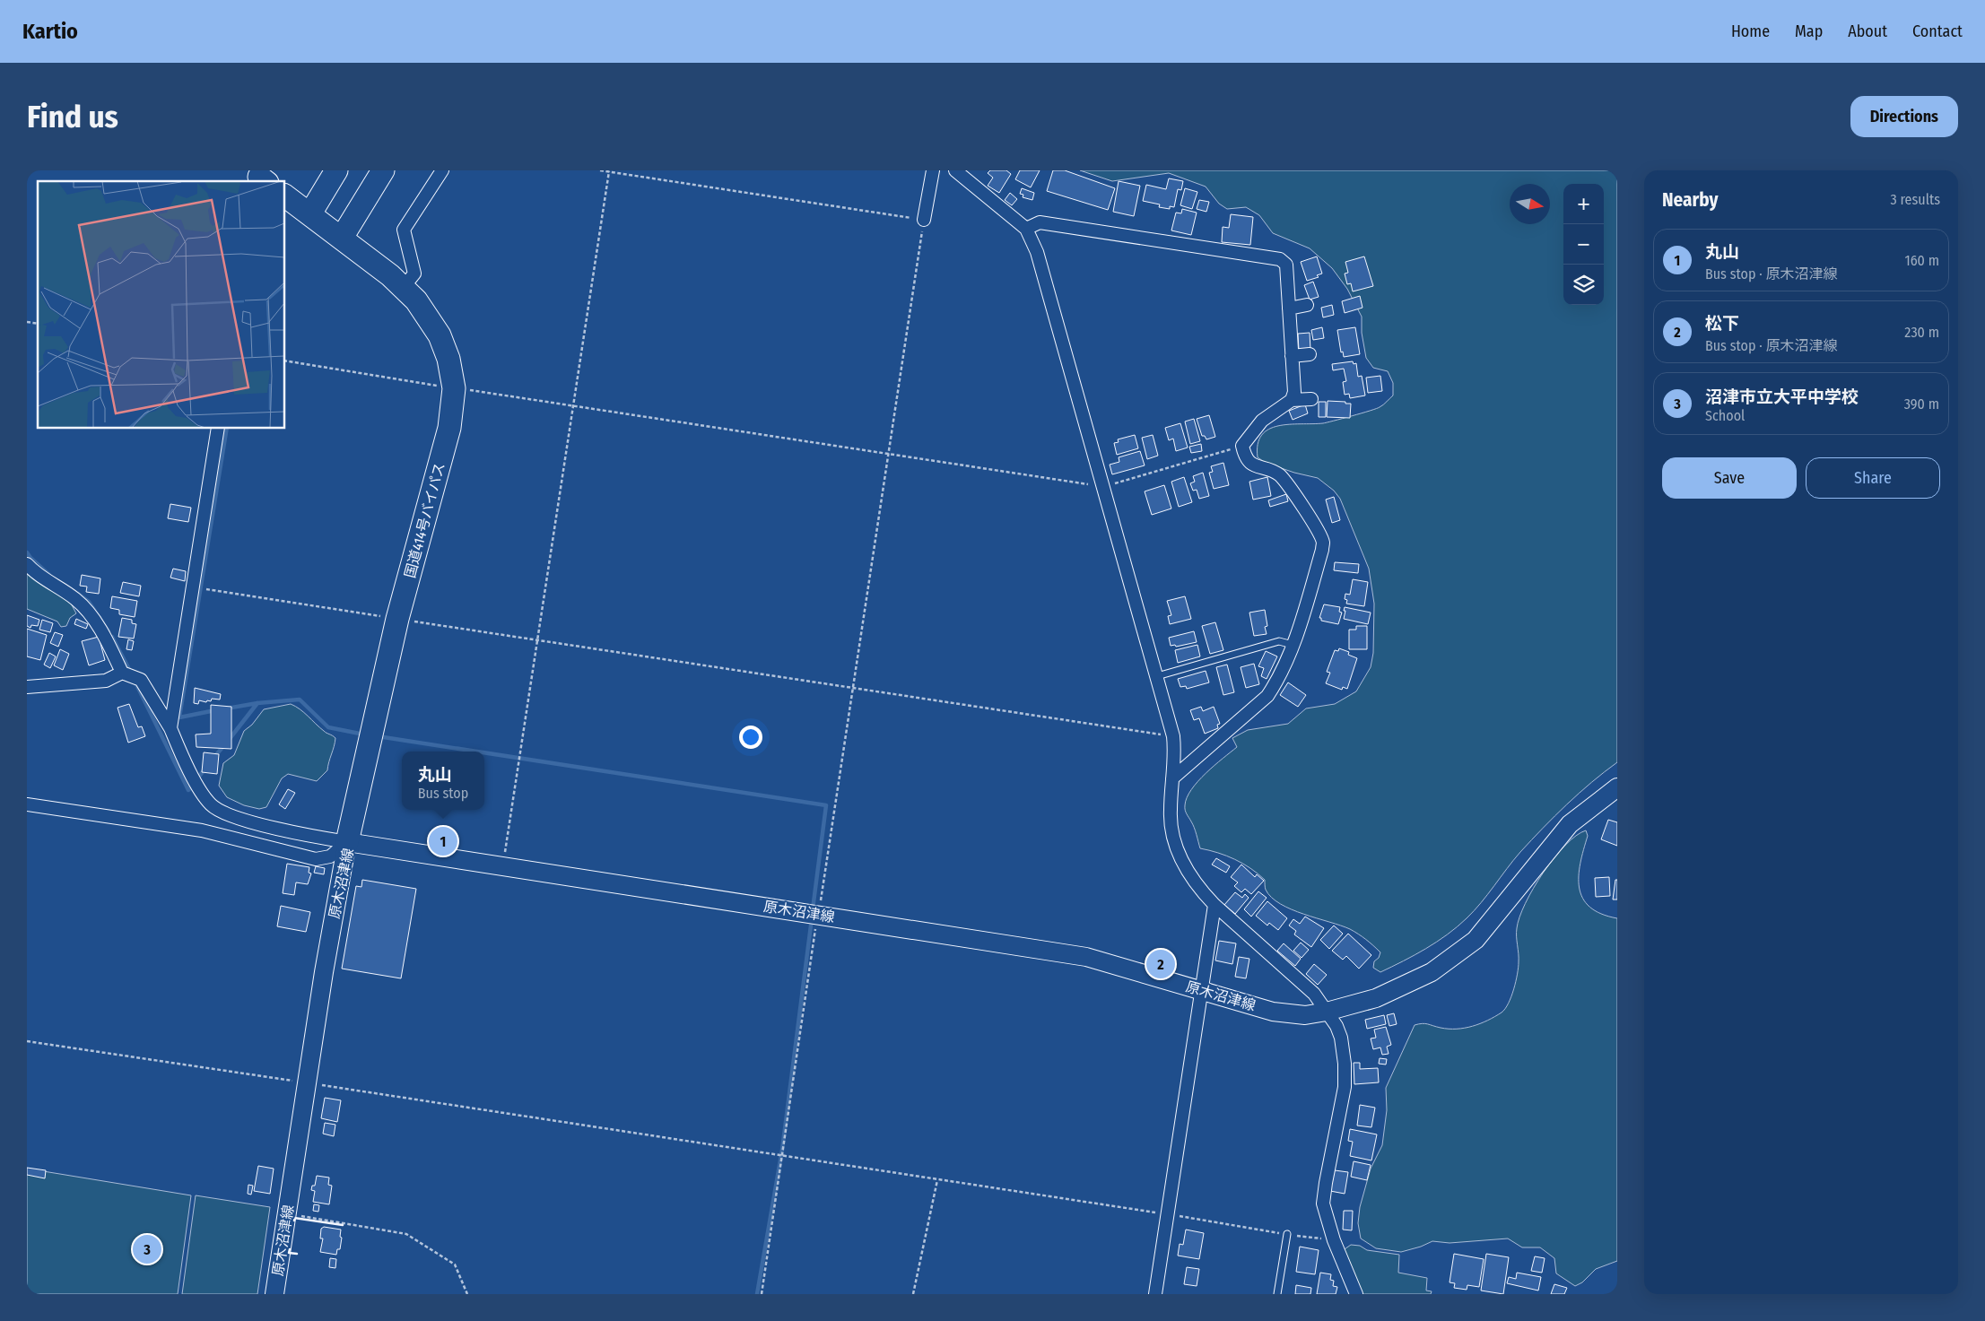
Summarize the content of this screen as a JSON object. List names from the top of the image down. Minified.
{"streets":{"highway":["国道414号バイパス"],"main road":["原木沼津線"]},"crossings":[["国道414号バイパス","原木沼津線"]],"north":"right","page":{"header":"Kartio","nav":["Home","Map","About","Contact"],"buttons":["Directions",["Save","Share"]],"title":"Find us","heading":["Nearby","3 results"],"map_buttons":["+","−"],"list":[{"mark":"1","name":"丸山","note":"Bus stop · 原木沼津線","value":"160 m"},{"mark":"2","name":"松下","note":"Bus stop · 原木沼津線","value":"230 m"},{"mark":"3","name":"沼津市立大平中学校","note":"School","value":"390 m"}],"popup":["丸山","Bus stop"],"pins":["1","2","3"]}}
